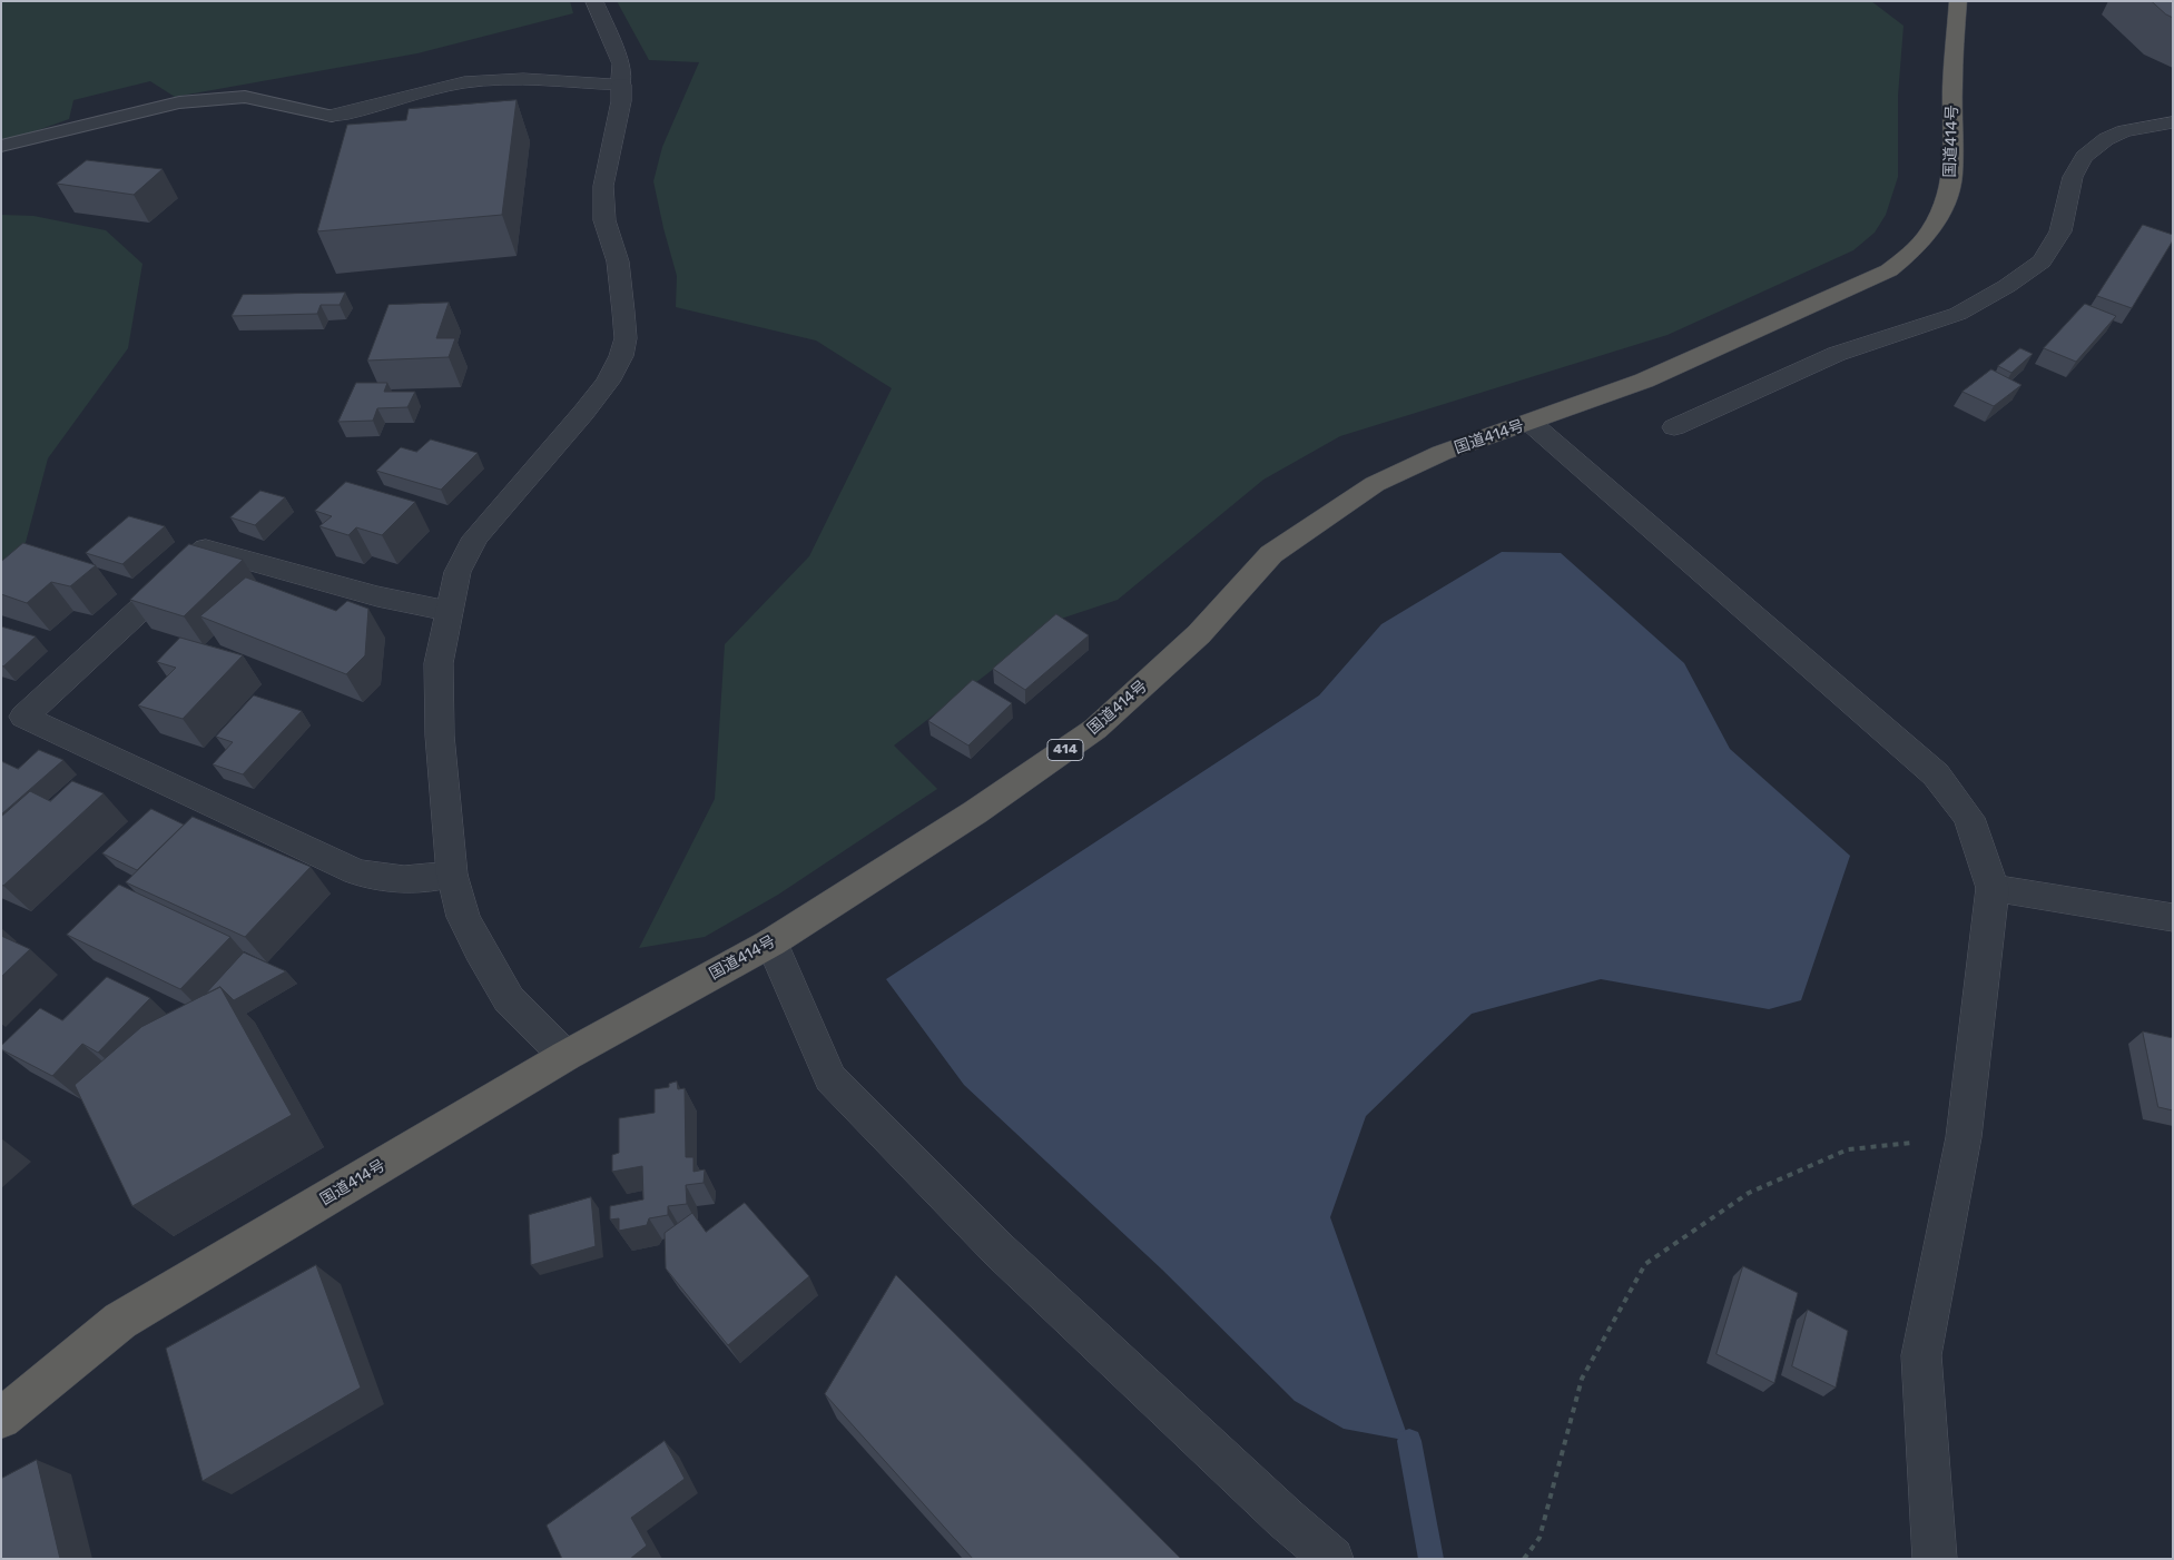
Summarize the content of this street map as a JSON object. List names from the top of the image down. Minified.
{"streets":{"highway":["国道414号","414"]}}
